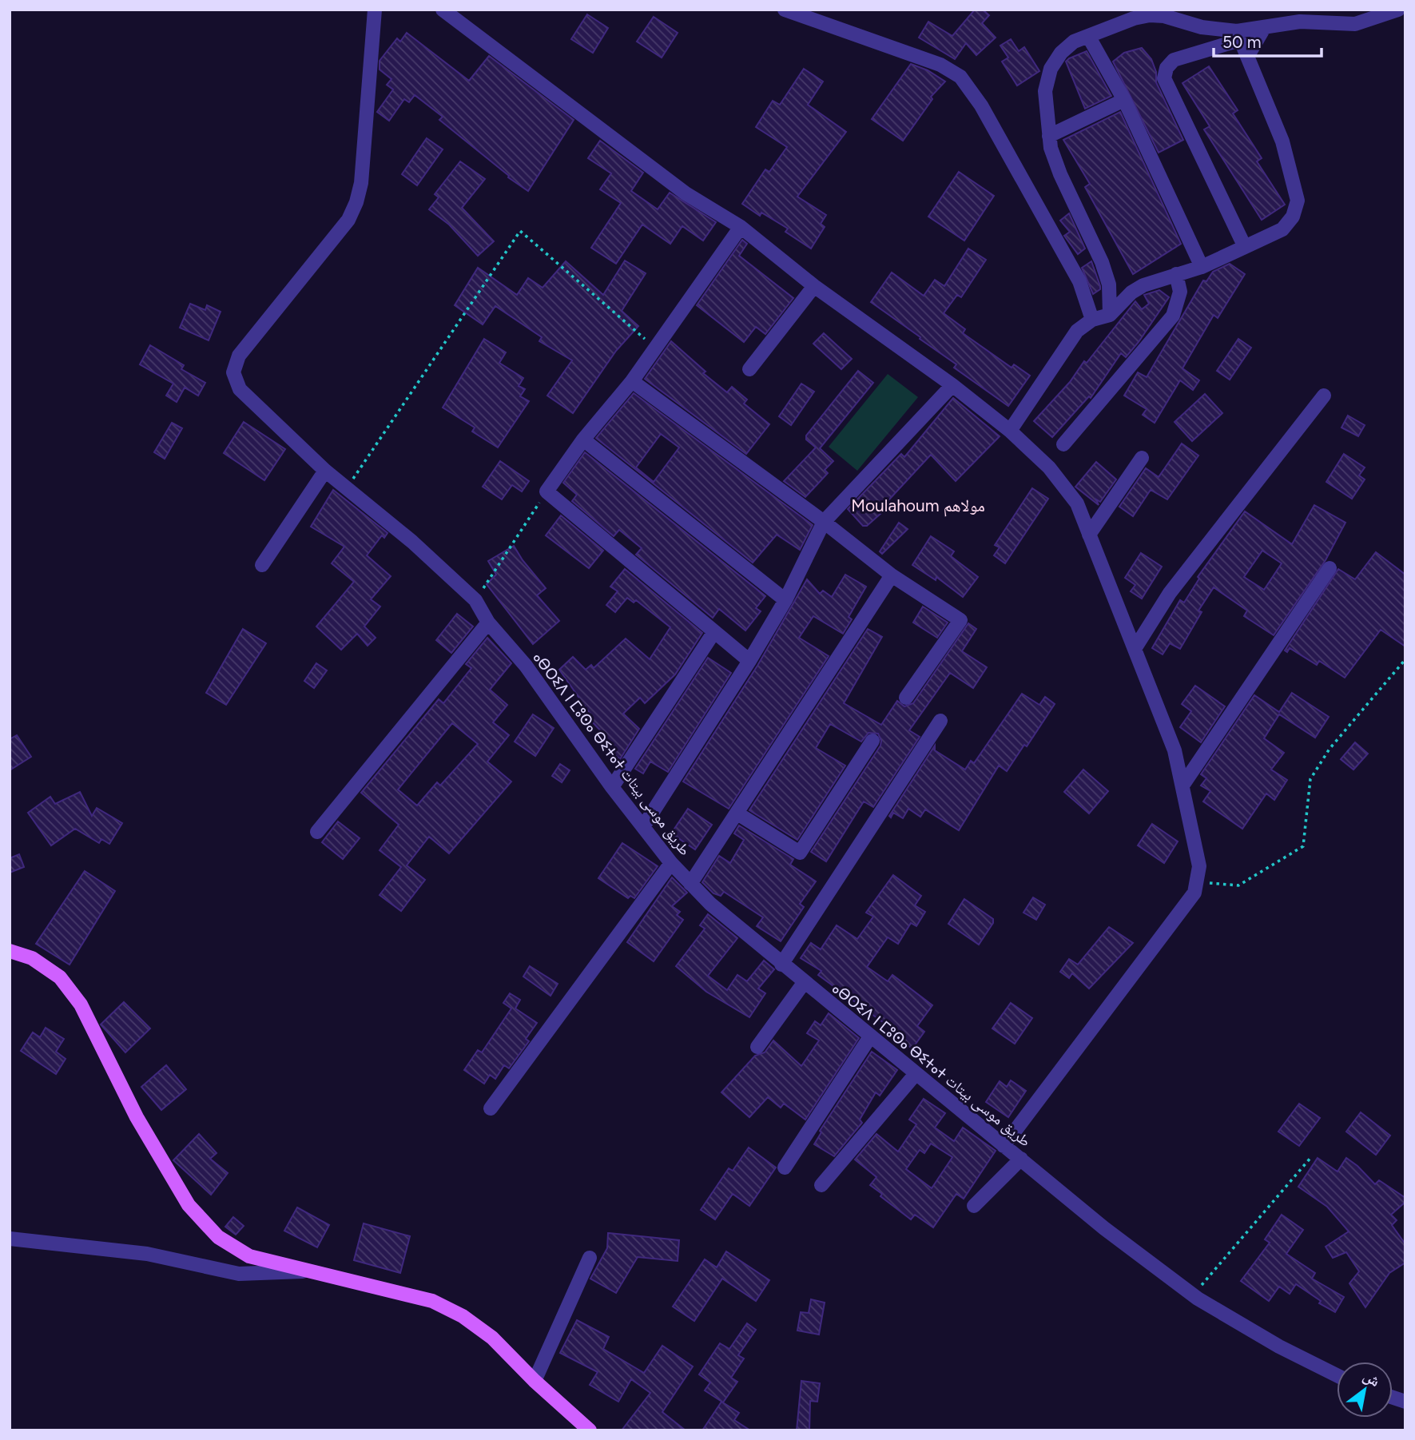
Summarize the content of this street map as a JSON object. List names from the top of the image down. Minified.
{"streets":{"street":["ⴰⴱⵔⵉⴷ ⵏ ⵎⵓⵙⴰ ⴱⵉⵜⴰⵜ طريق موسى بيتات"]},"districts":["Moulahoum مولاهم"],"scale_bar":"50 m","north":"top right"}
